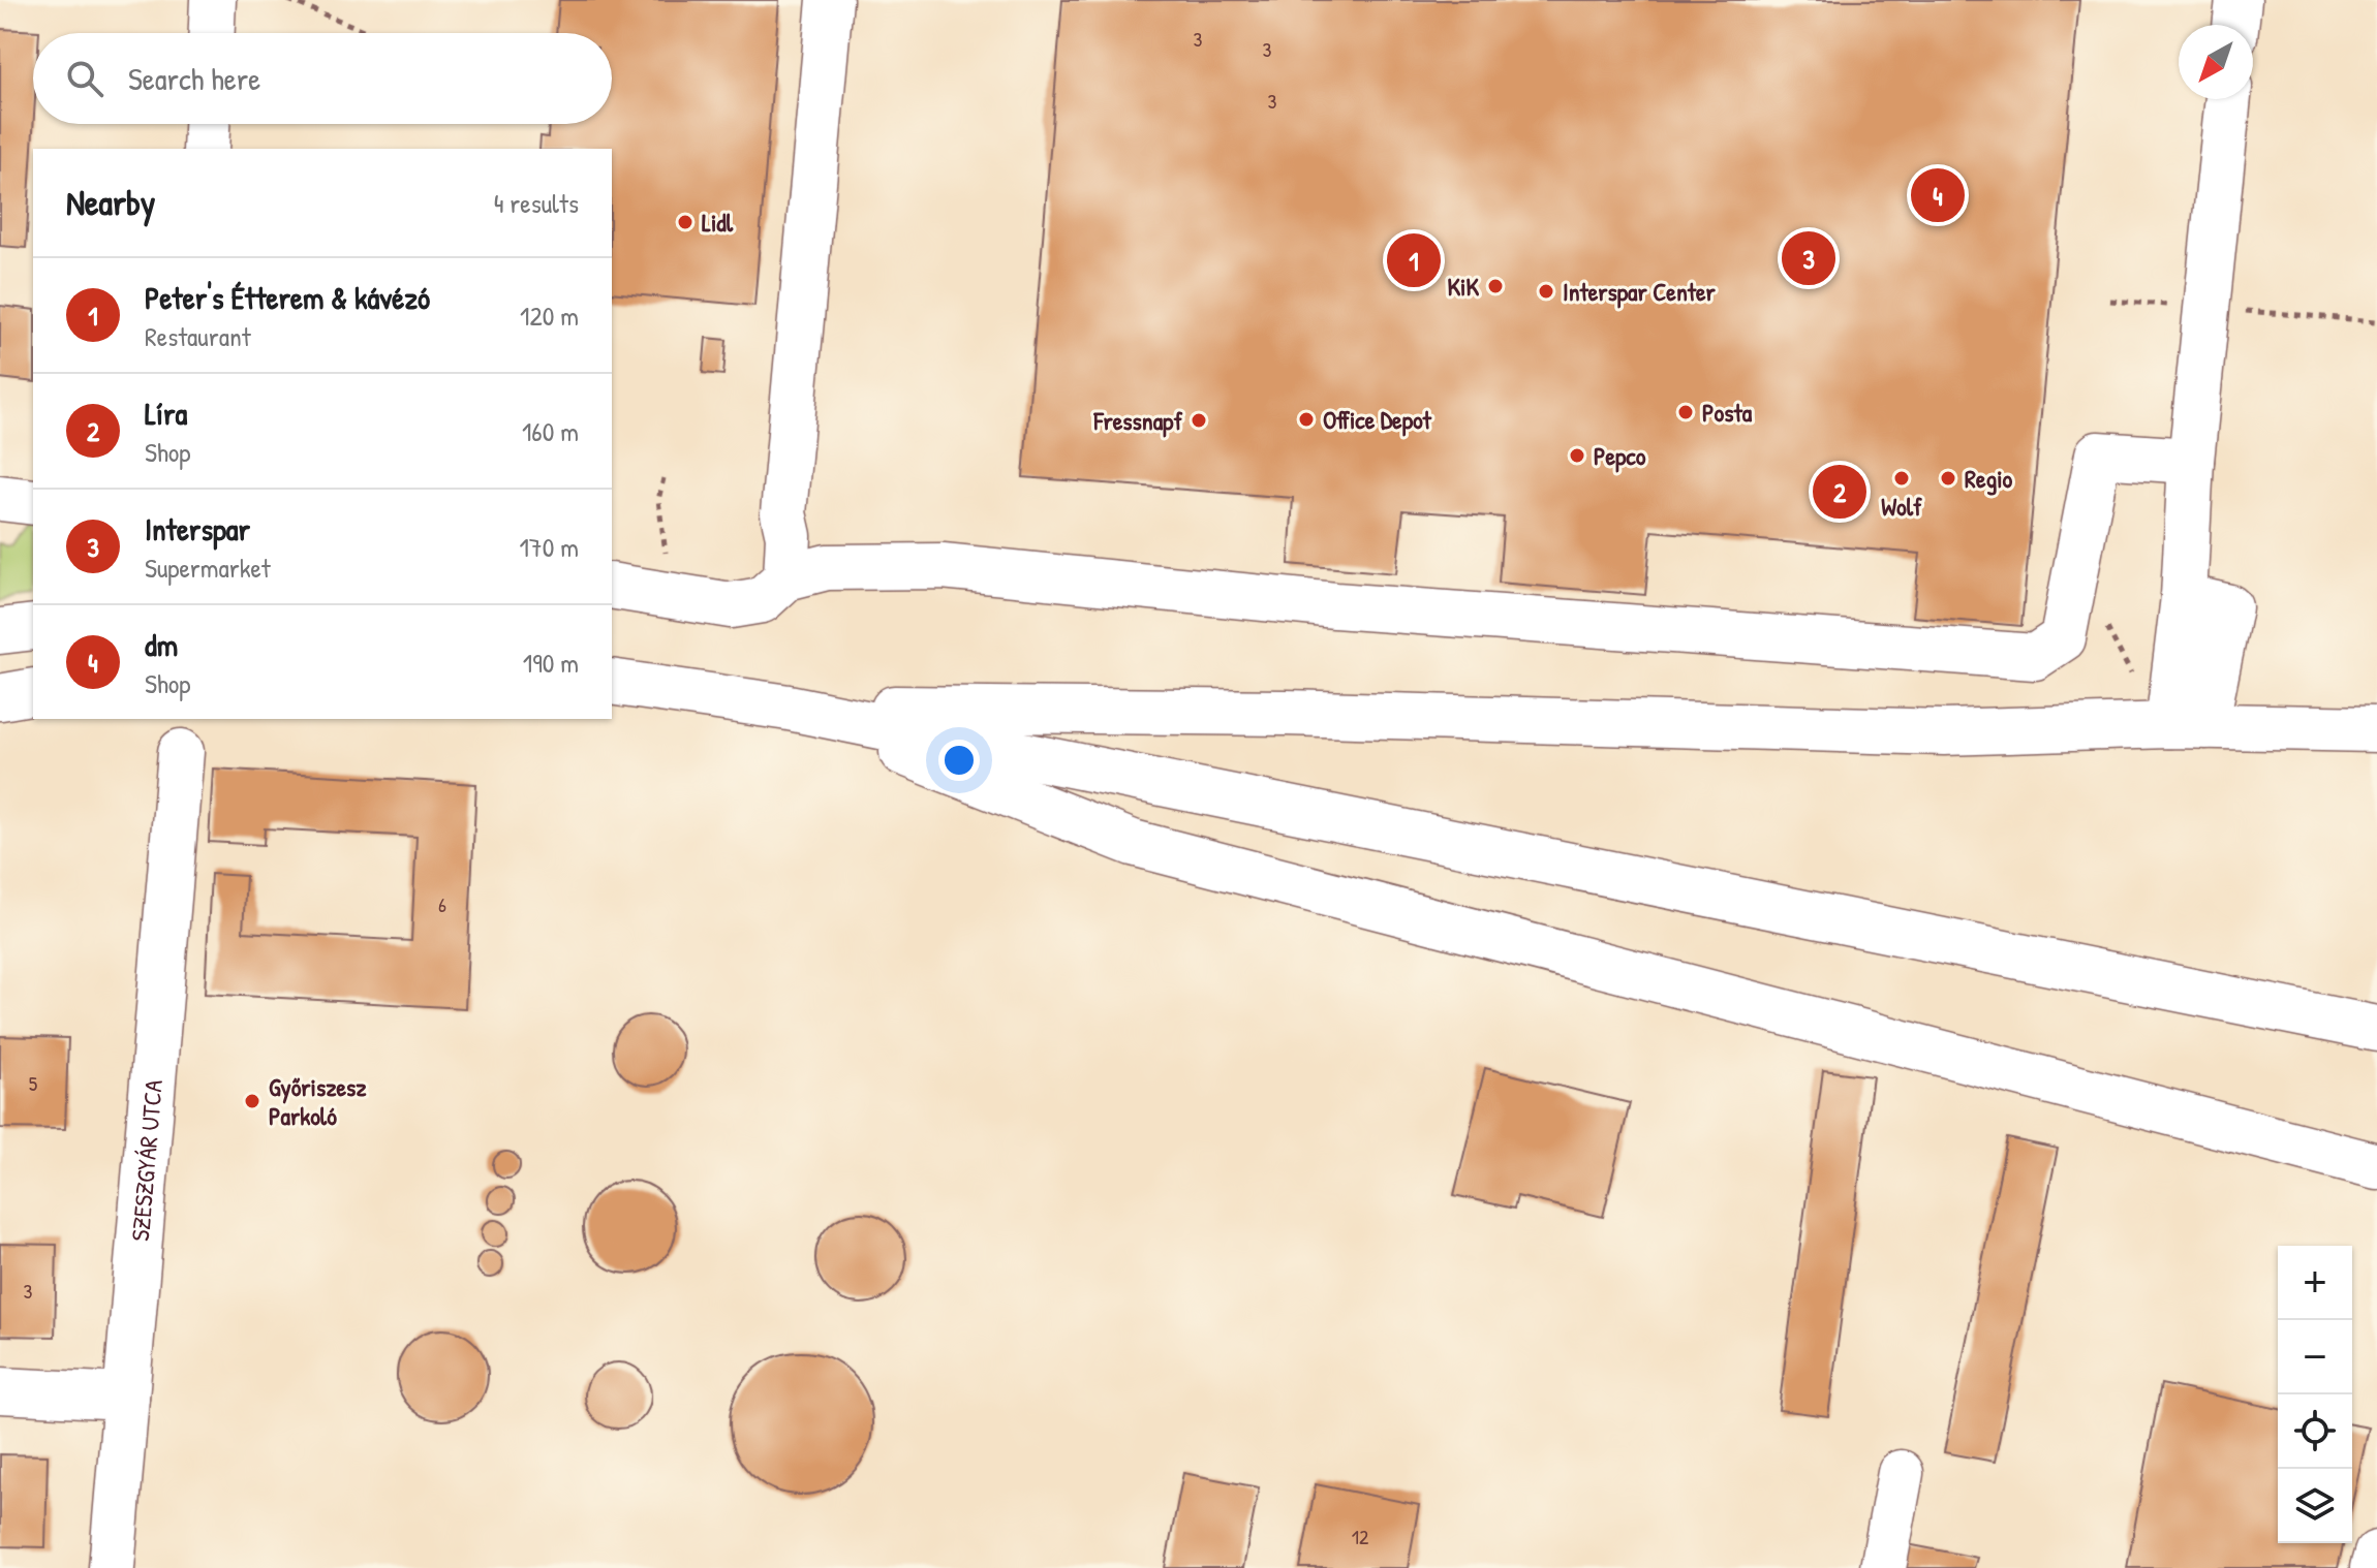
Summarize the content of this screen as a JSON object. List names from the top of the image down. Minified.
{"streets":{"main road":["SZESZGYÁR UTCA"]},"places":["Lidl","KiK","Interspar Center","Posta","Office Depot","Fressnapf","Pepco","Wolf","Regio","Győriszesz Parkoló"],"house_numbers":["3","3","3","6","5","3","12"],"north":"bottom left","page":{"search":"Search here","heading":["Nearby","4 results"],"pins":["4","3","1","2"],"list":[{"mark":"1","name":"Peter's Étterem & kávézó","note":"Restaurant","value":"120 m"},{"mark":"2","name":"Líra","note":"Shop","value":"160 m"},{"mark":"3","name":"Interspar","note":"Supermarket","value":"170 m"},{"mark":"4","name":"dm","note":"Shop","value":"190 m"}],"map_buttons":["+","−"]}}
